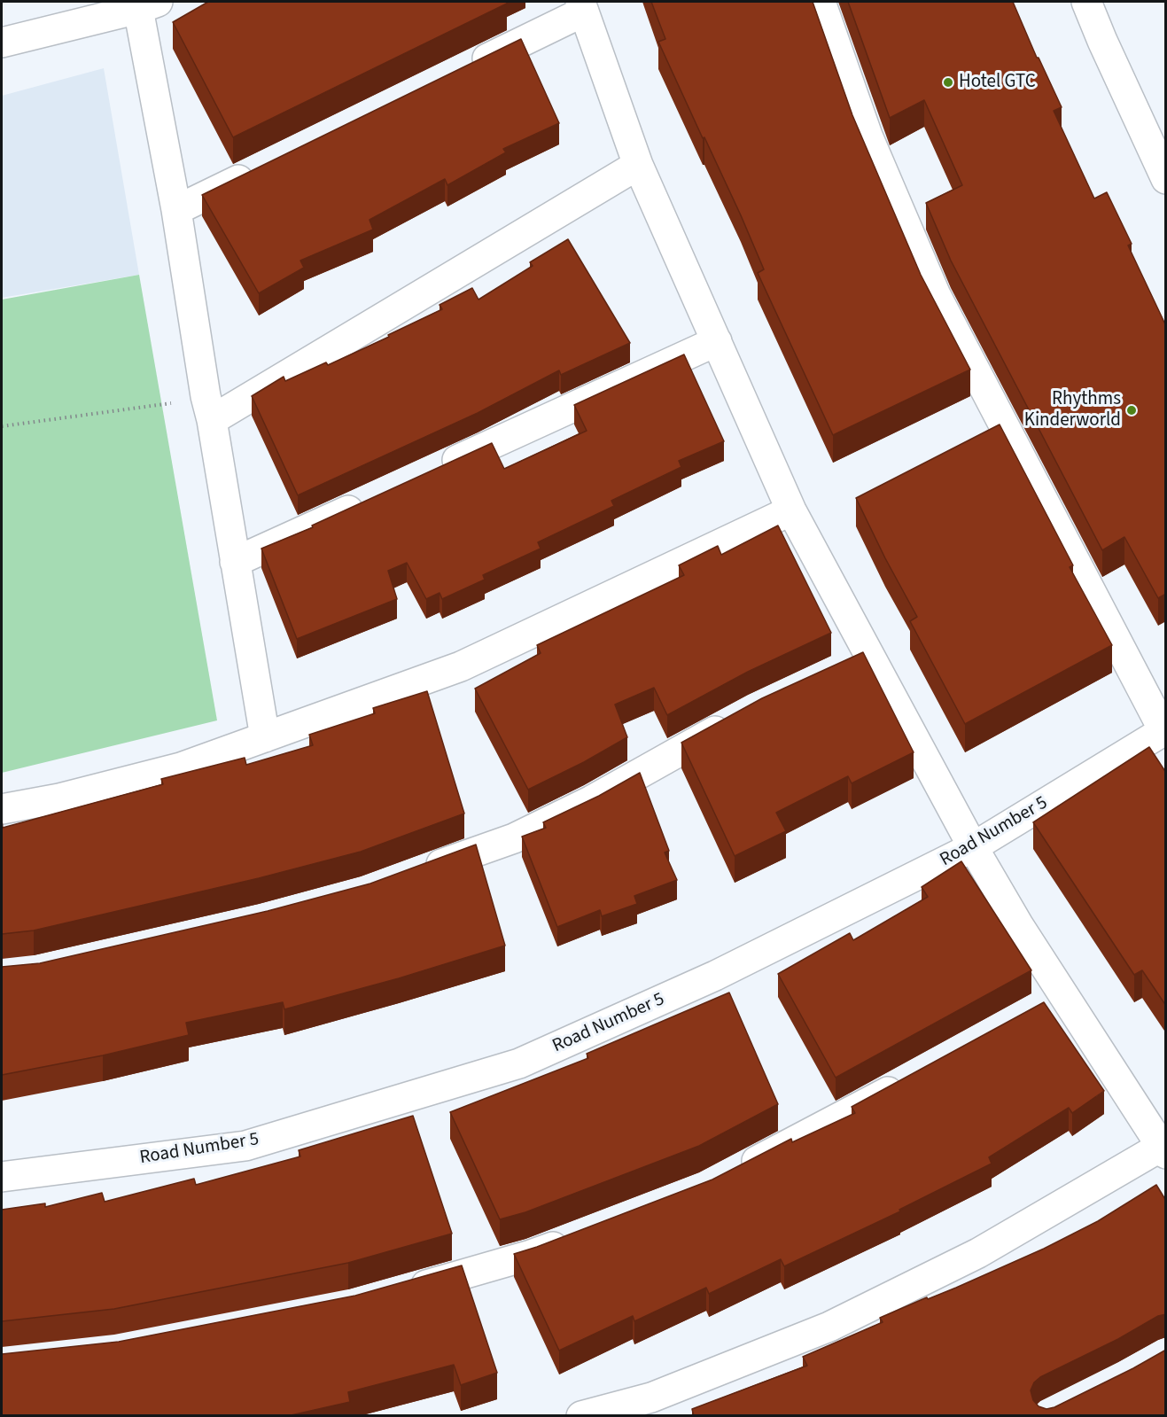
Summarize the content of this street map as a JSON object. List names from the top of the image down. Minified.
{"streets":{"street":["Road Number 5"]},"places":["Hotel GTC","Rhythms Kinderworld"]}
